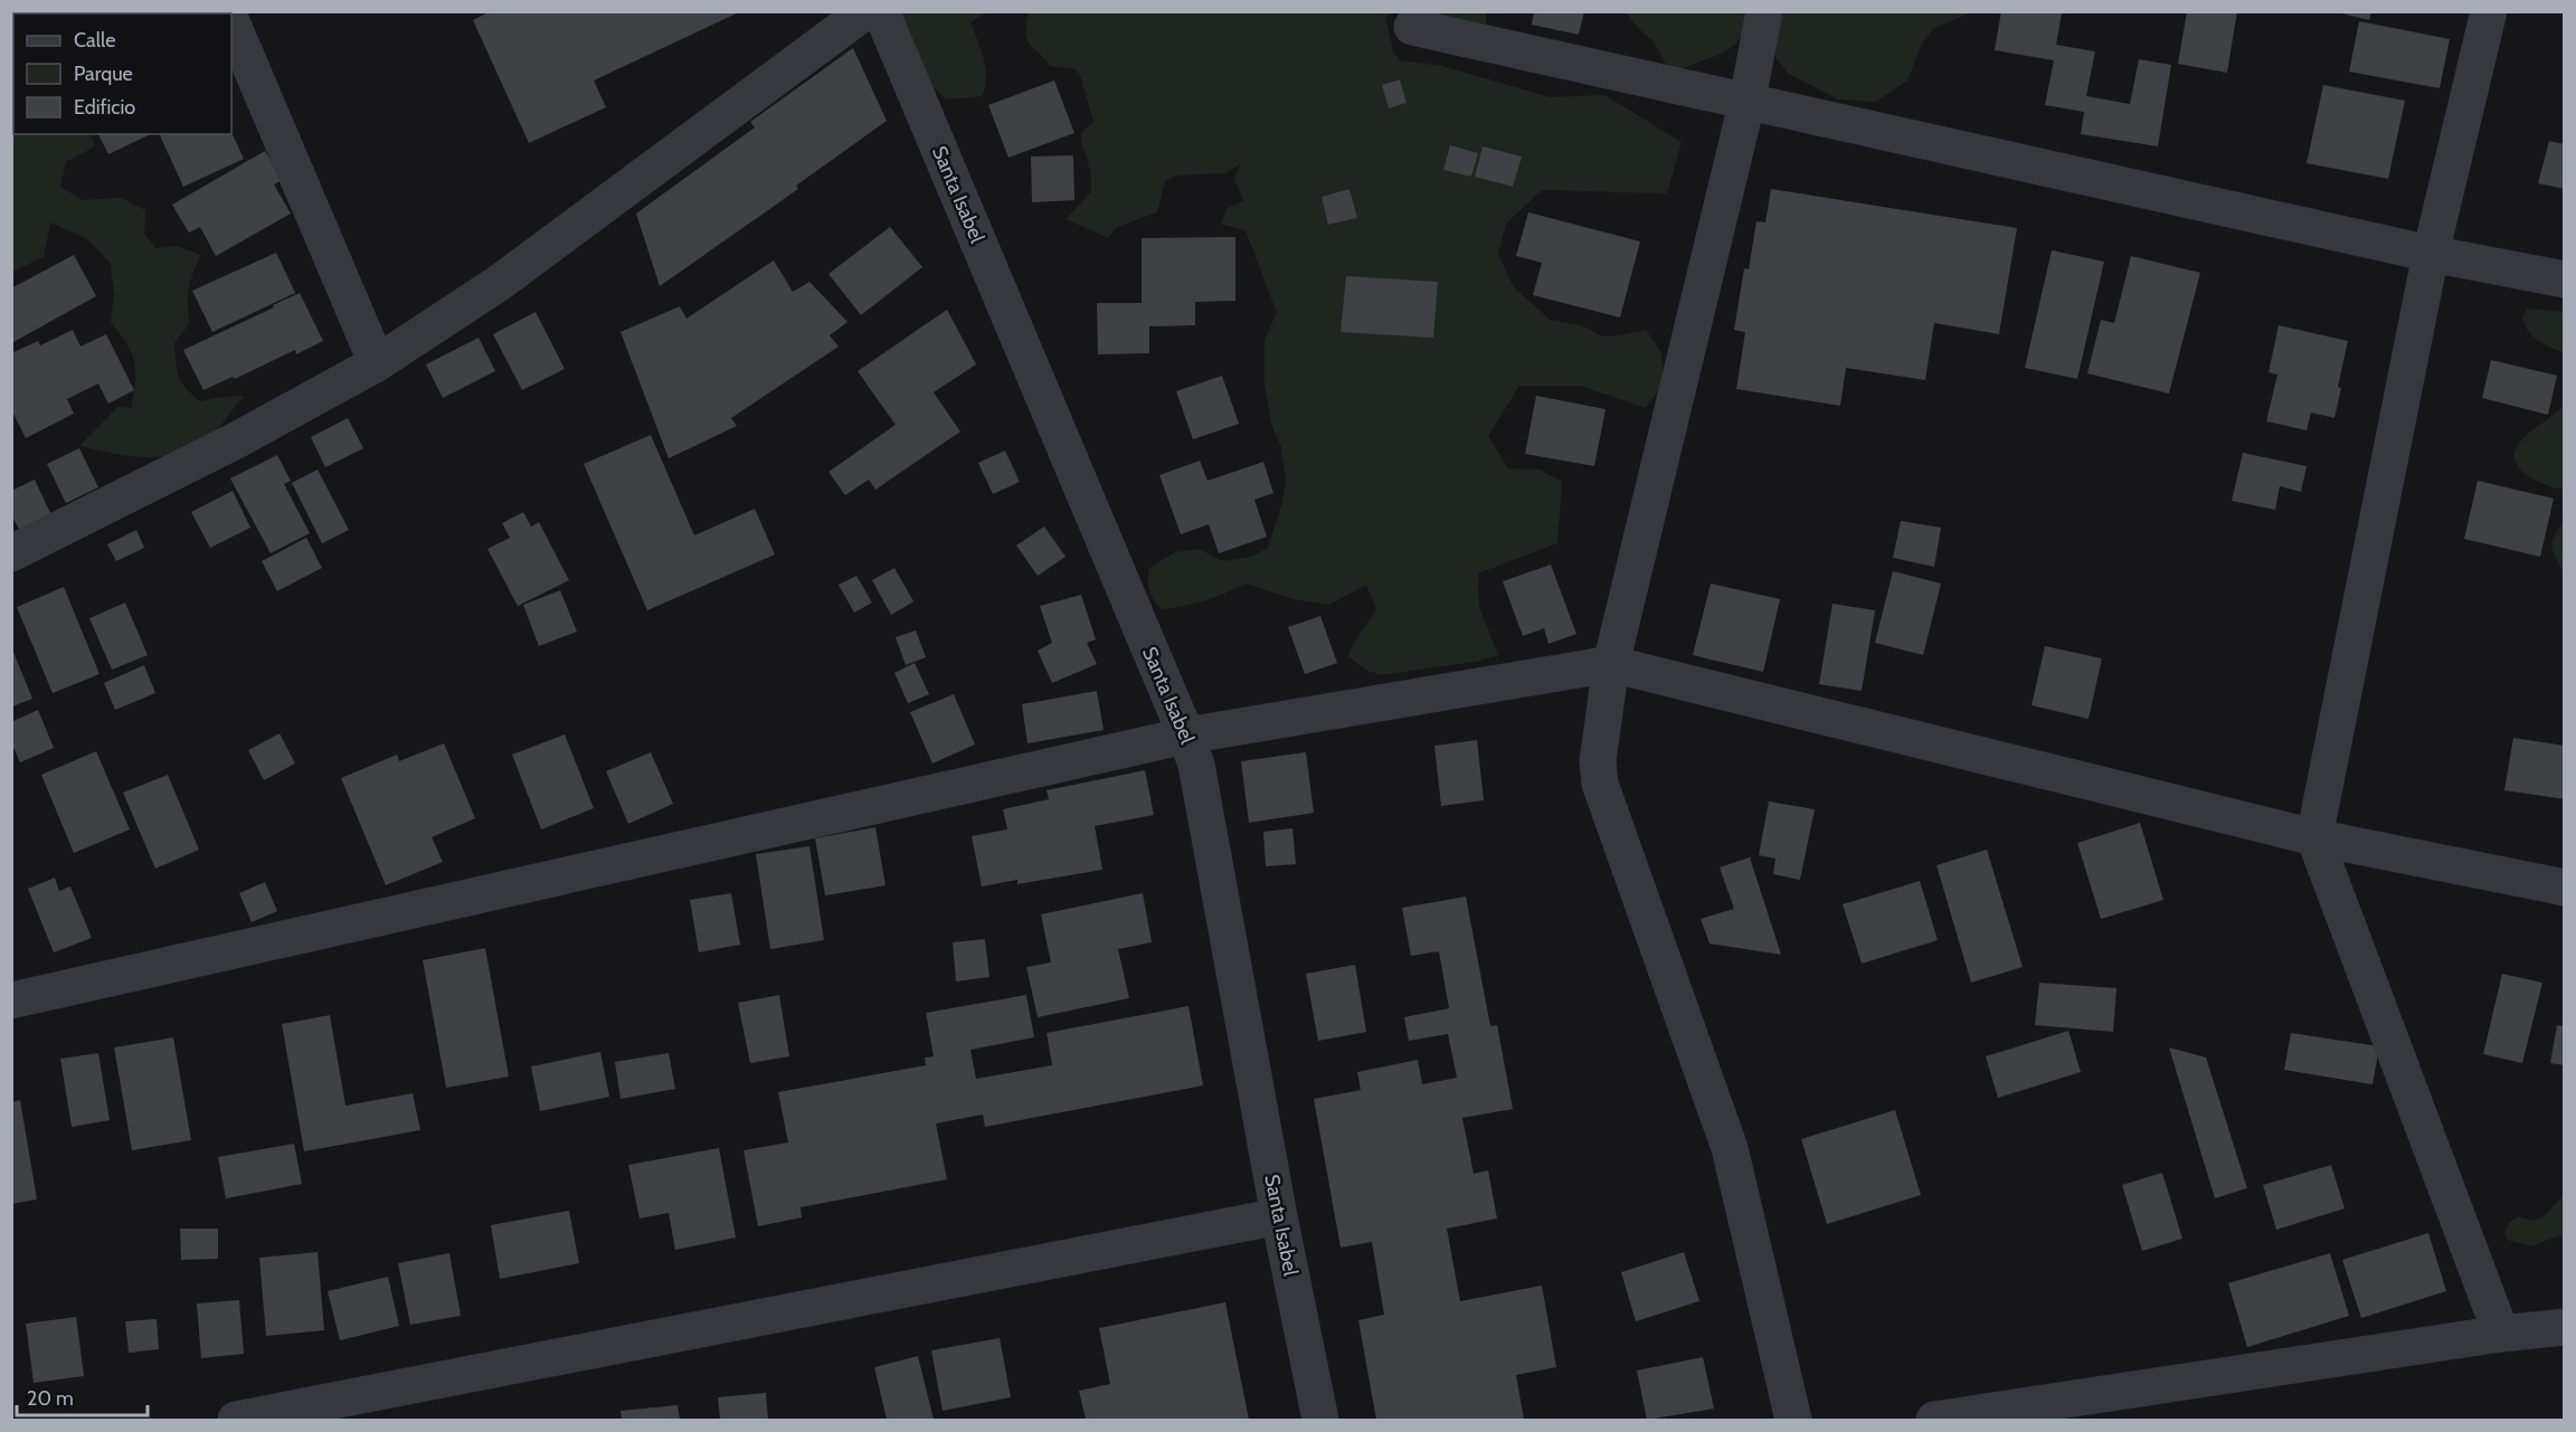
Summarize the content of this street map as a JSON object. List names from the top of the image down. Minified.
{"streets":{"street":["Santa Isabel"]},"legend":["Calle","Parque","Edificio"],"scale_bar":"20 m"}
